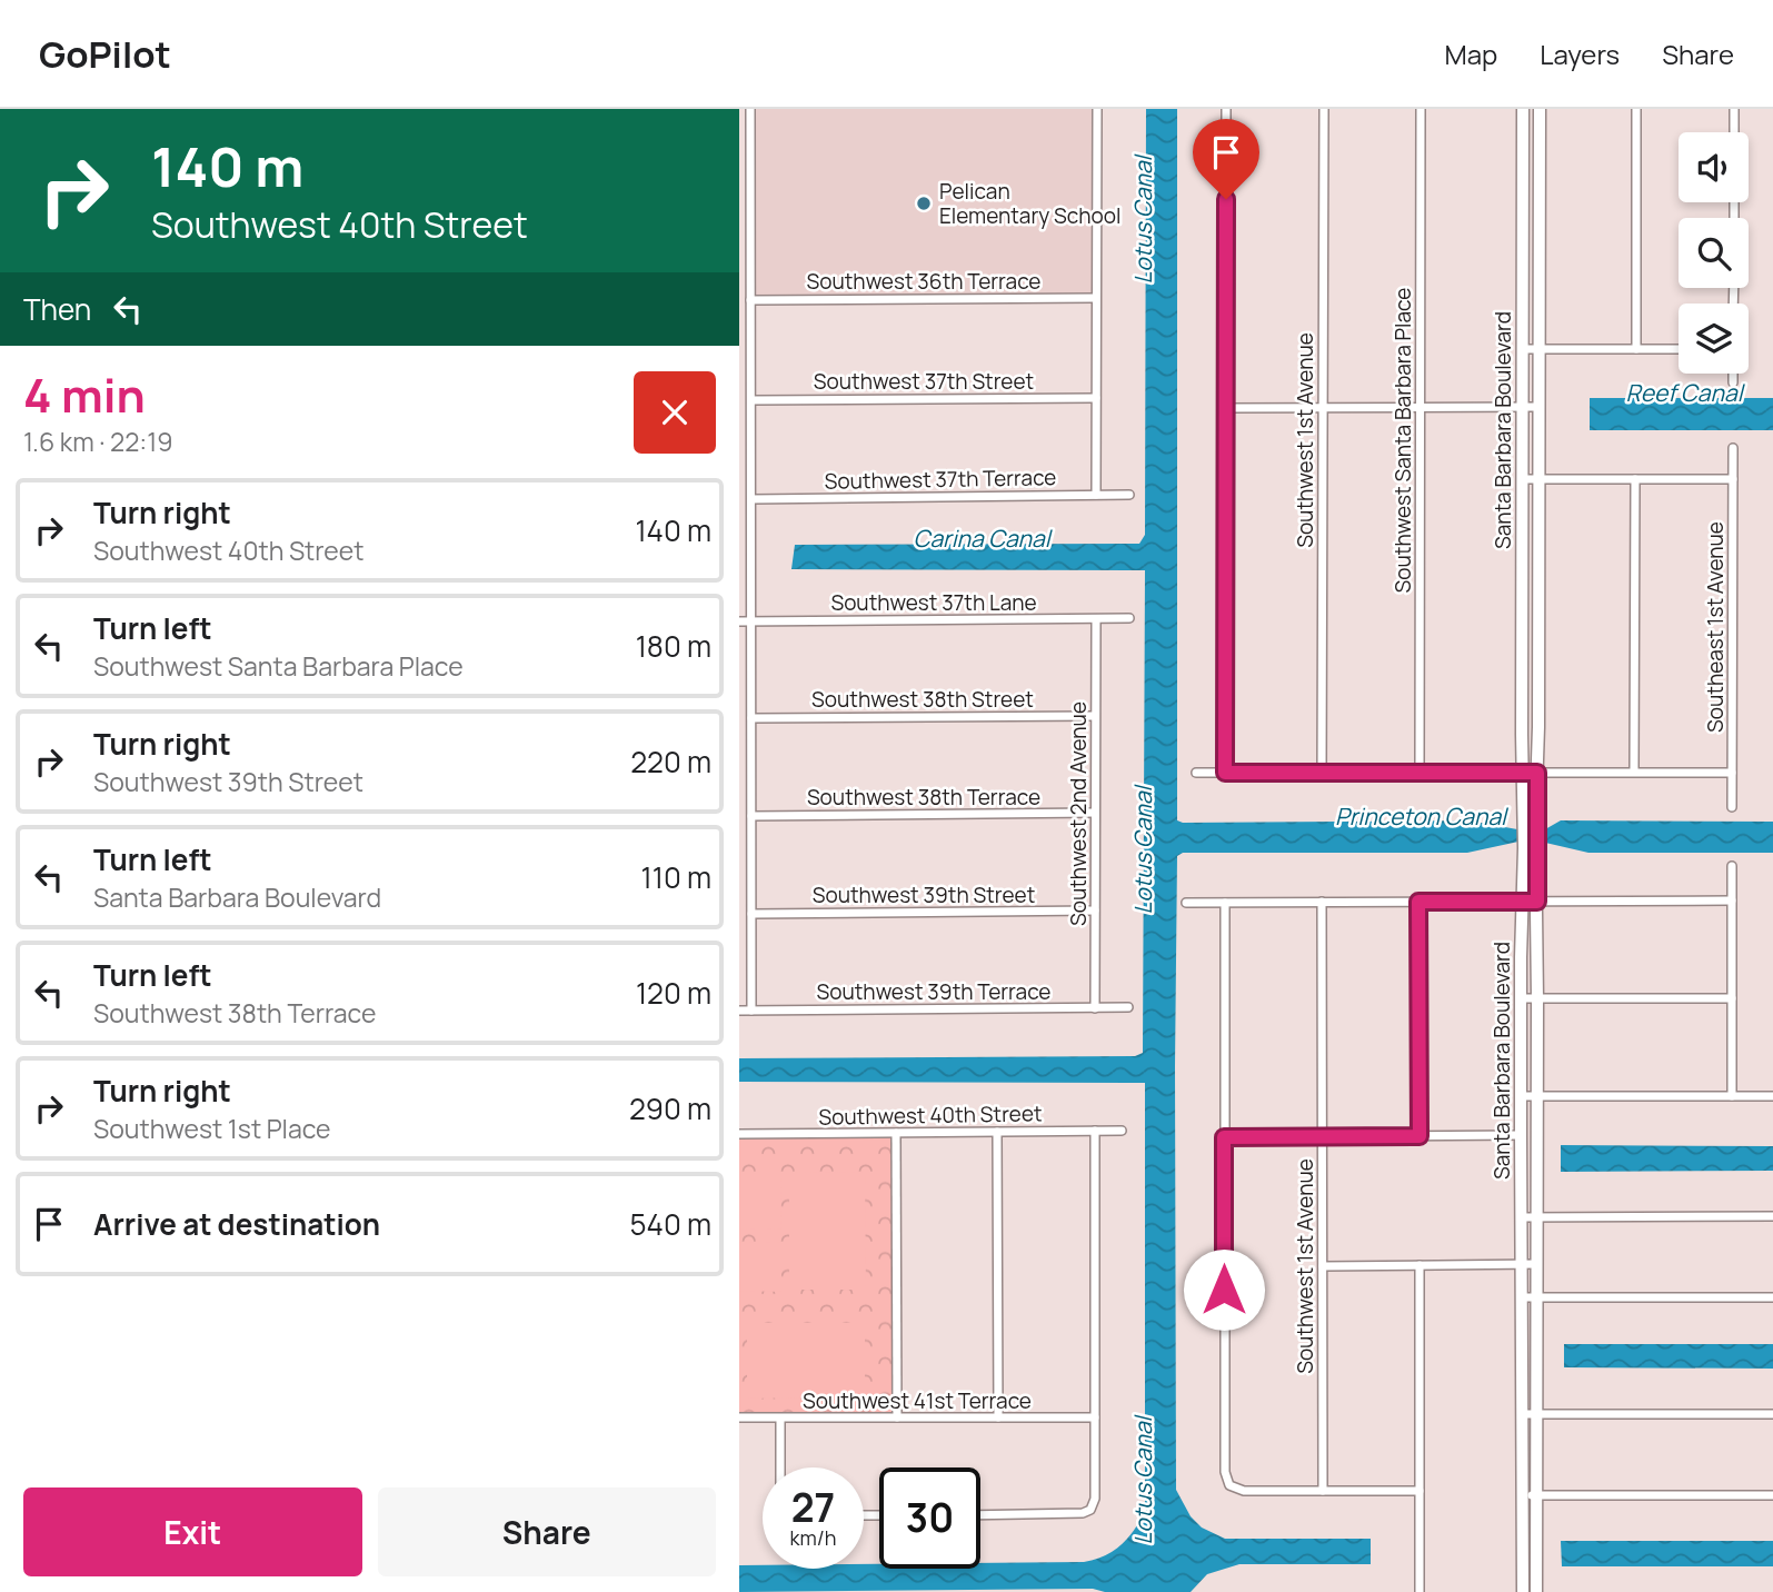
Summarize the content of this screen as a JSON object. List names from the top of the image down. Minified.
{"streets":{"main road":["Santa Barbara Boulevard"],"street":["Southwest 36th Terrace","Southwest 37th Street","Southwest 1st Avenue","Southwest Santa Barbara Place","Southwest 37th Terrace","Southwest 37th Lane","Southeast 1st Avenue","Southwest 38th Street","Southwest 38th Terrace","Southwest 2nd Avenue","Southwest 39th Street","Southwest 39th Terrace","Southwest 40th Street","Southwest 41st Terrace"]},"crossings":[["Southwest 37th Lane","Southwest 2nd Avenue"],["Southwest 38th Street","Southwest 2nd Avenue"],["Southwest 38th Terrace","Southwest 2nd Avenue"],["Southwest 2nd Avenue","Southwest 39th Street"],["Southwest 2nd Avenue","Southwest 39th Terrace"]],"water":["Lotus Canal","Reef Canal","Carina Canal","Princeton Canal"],"places":["Pelican Elementary School"],"page":{"header":"GoPilot","nav":["Map","Layers","Share"],"turn":["140 m","Southwest 40th Street"],"then":"Then","heading":["4 min","1.6 km · 22:19"],"list":[{"name":"Turn right","note":"Southwest 40th Street","value":"140 m"},{"name":"Turn left","note":"Southwest Santa Barbara Place","value":"180 m"},{"name":"Turn right","note":"Southwest 39th Street","value":"220 m"},{"name":"Turn left","note":"Santa Barbara Boulevard","value":"110 m"},{"name":"Turn left","note":"Southwest 38th Terrace","value":"120 m"},{"name":"Turn right","note":"Southwest 1st Place","value":"290 m"},{"name":"Arrive at destination","value":"540 m"}],"speed":"27 km/h","limit":"30","buttons":["Exit","Share"]}}
